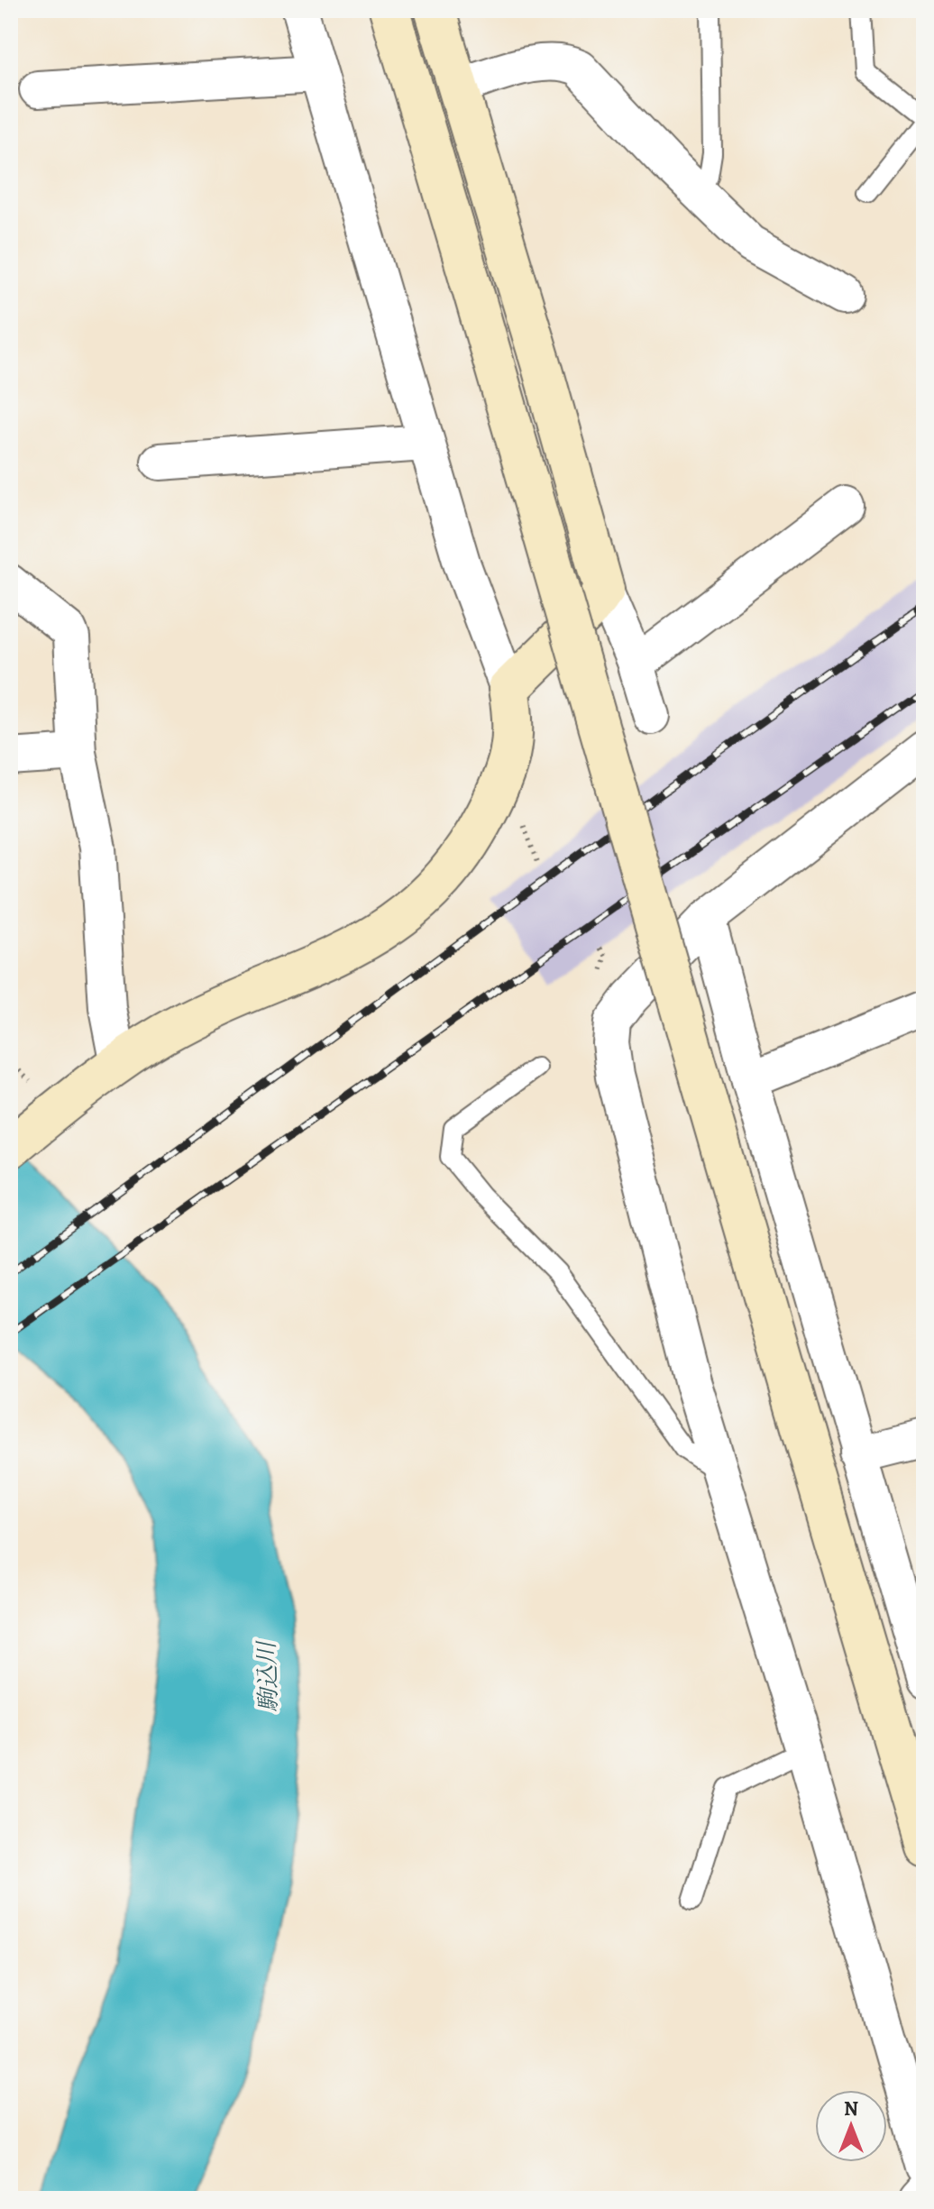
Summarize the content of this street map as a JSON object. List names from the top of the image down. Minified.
{"water":["駒込川"],"north":"top"}
